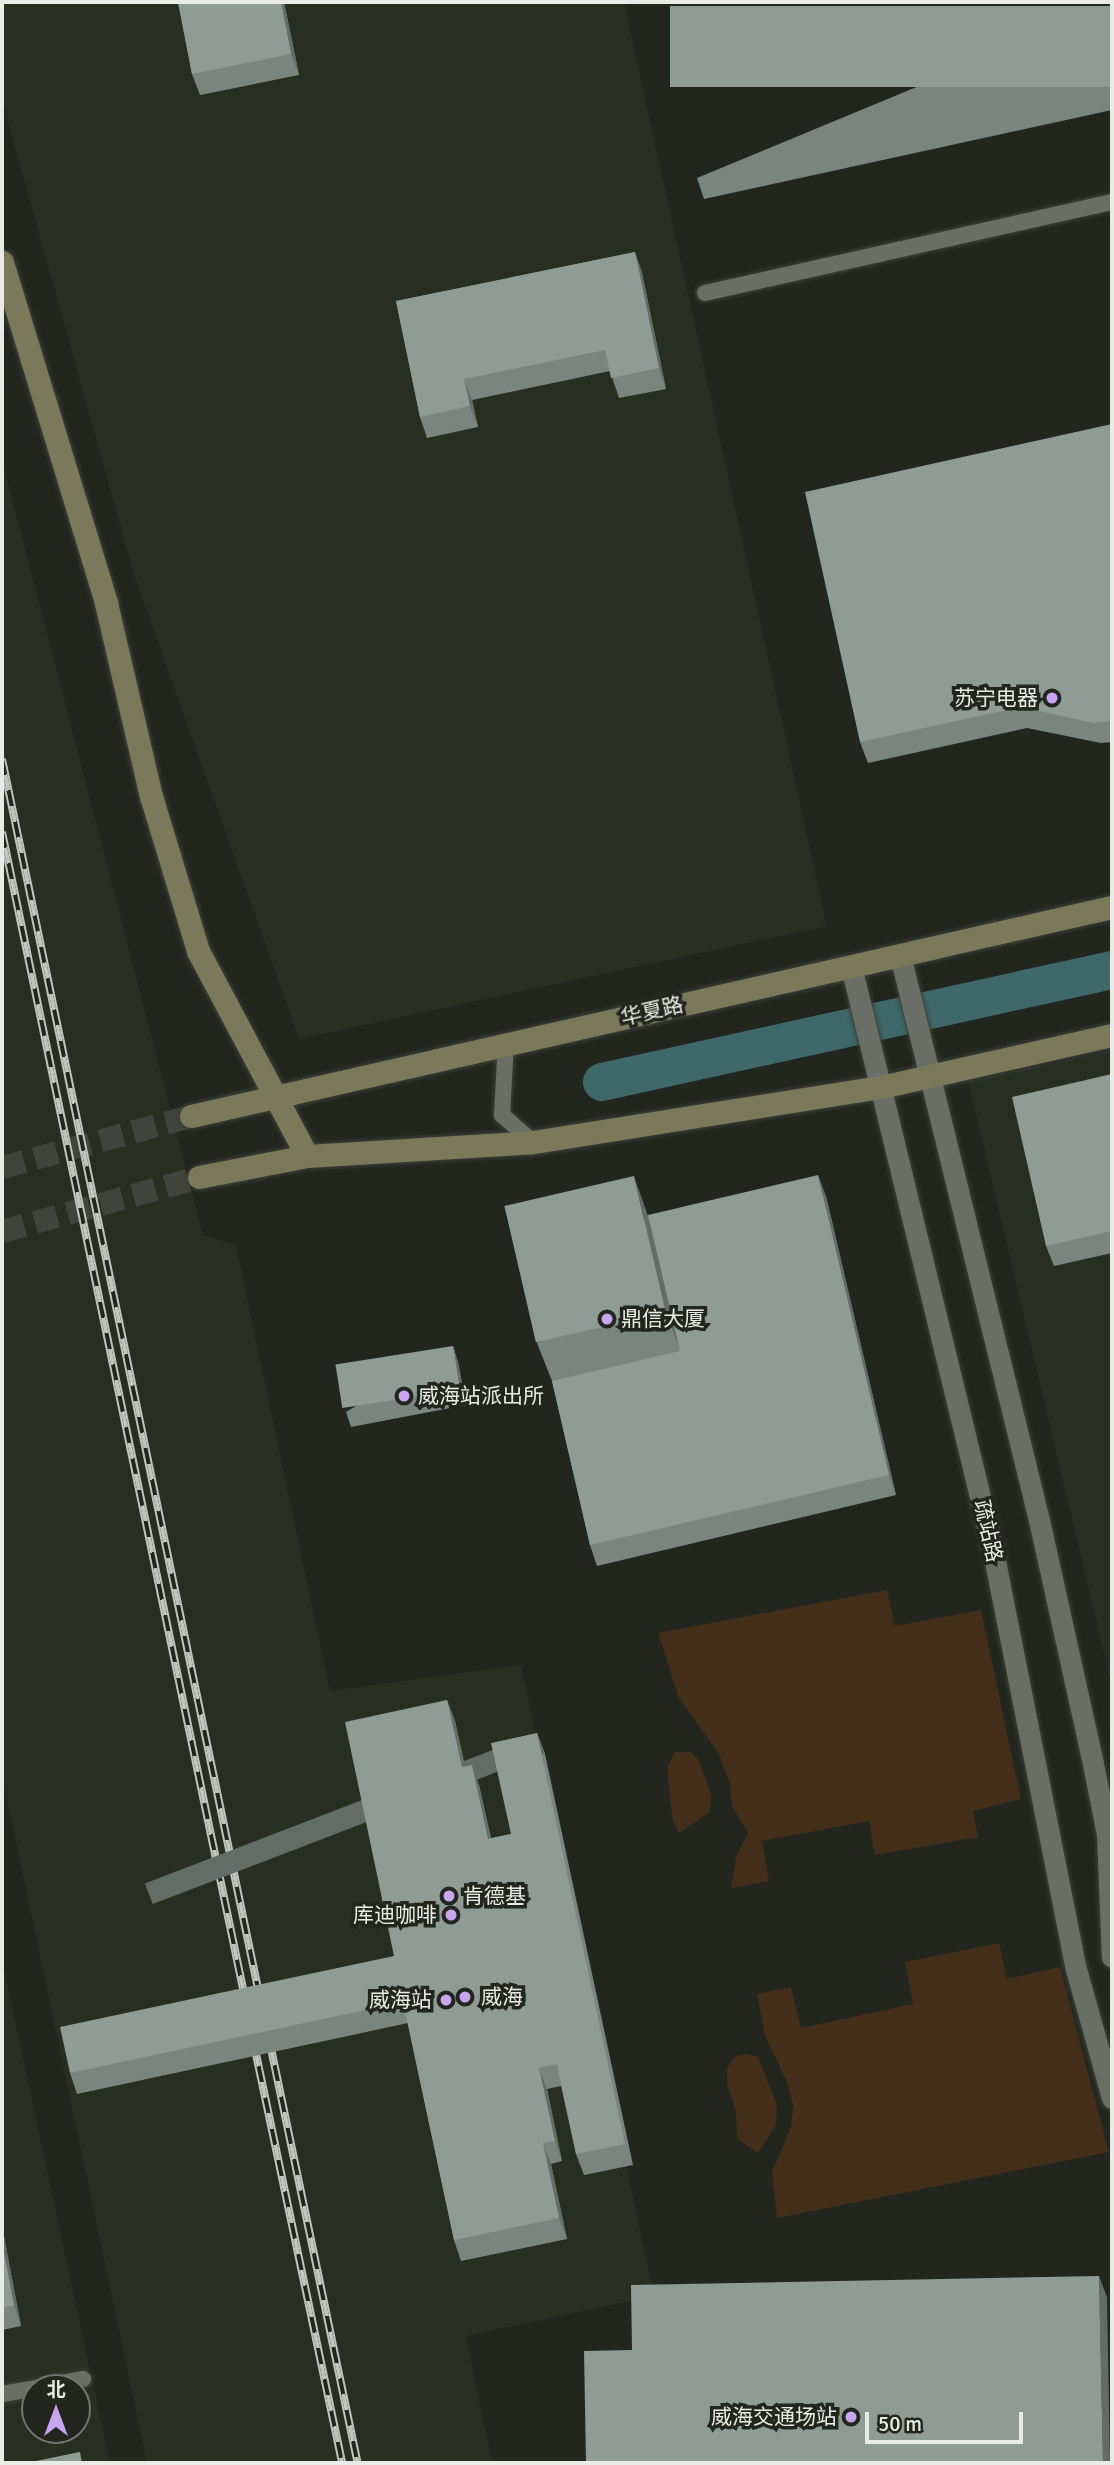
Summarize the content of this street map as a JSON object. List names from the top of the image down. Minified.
{"streets":{"main road":["华夏路"],"street":["疏站路"]},"crossings":[["华夏路","疏站路"]],"places":["苏宁电器","鼎信大厦","威海站派出所","肯德基","库迪咖啡","威海","威海站","威海交通场站"],"scale_bar":"50 m","north":"top"}
